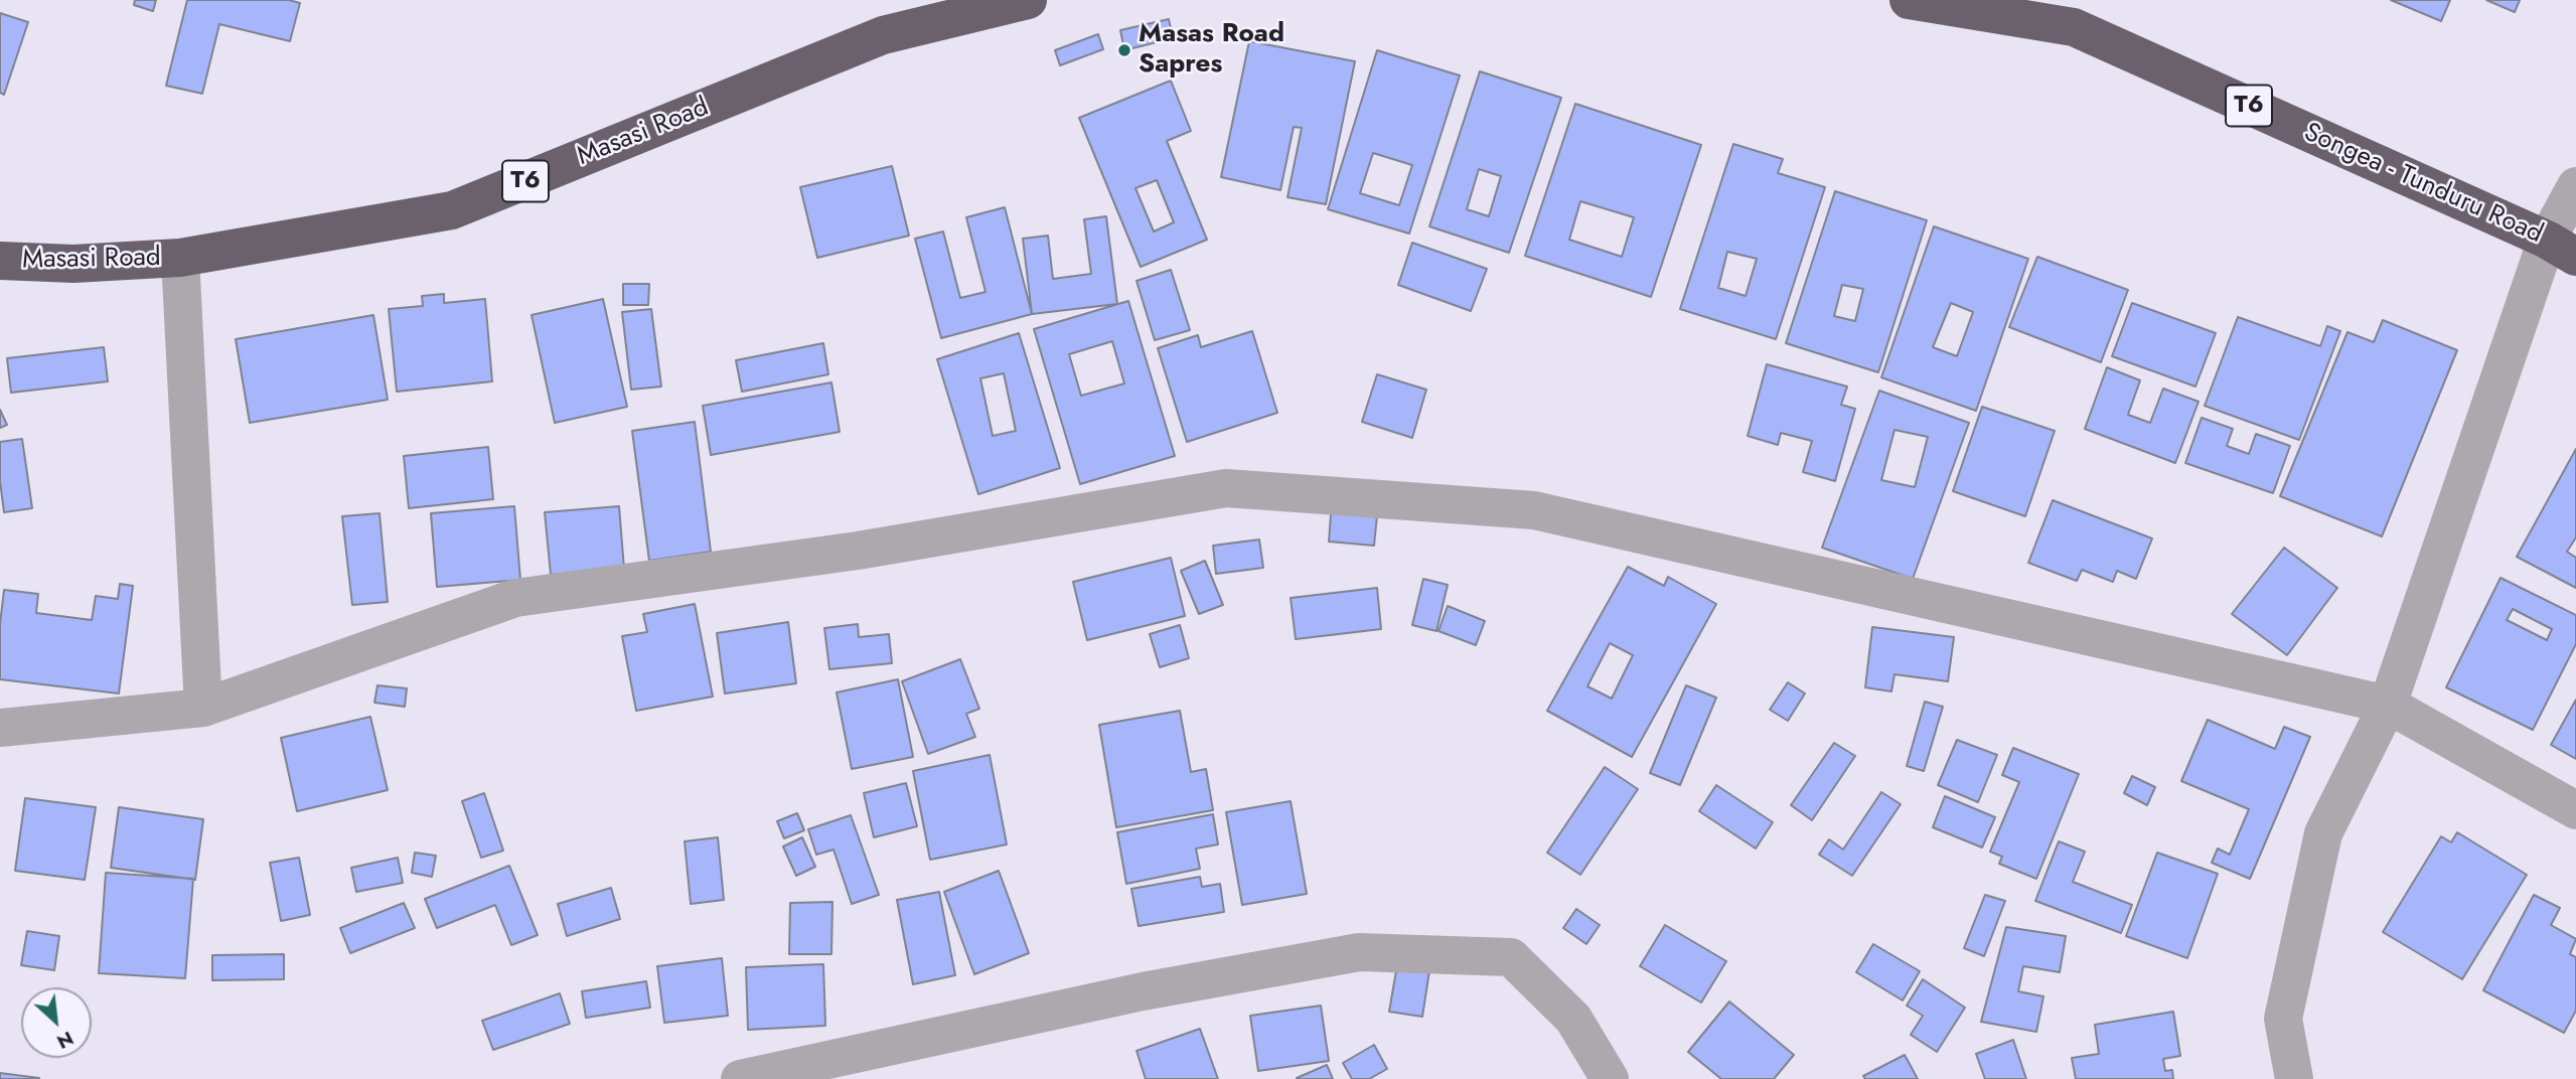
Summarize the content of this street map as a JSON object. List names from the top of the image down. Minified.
{"streets":{"highway":["T6","Masasi Road","Songea - Tunduru Road"]},"places":["Masas Road Sapres"],"north":"bottom right"}
